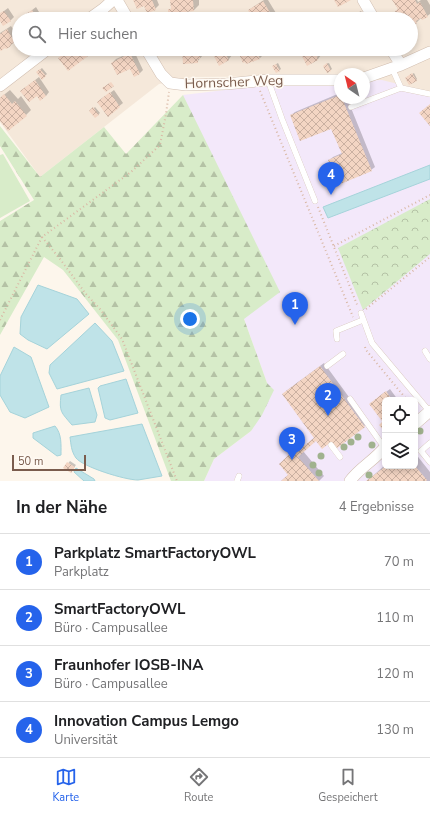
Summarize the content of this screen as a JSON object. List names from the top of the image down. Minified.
{"streets":{"street":["Hornscher Weg"]},"scale_bar":"50 m","north":"top left","page":{"search":"Hier suchen","pins":["4","1","2","3"],"scale":"50 m","heading":["In der Nähe","4 Ergebnisse"],"list":[{"mark":"1","name":"Parkplatz SmartFactoryOWL","note":"Parkplatz","value":"70 m"},{"mark":"2","name":"SmartFactoryOWL","note":"Büro · Campusallee","value":"110 m"},{"mark":"3","name":"Fraunhofer IOSB-INA","note":"Büro · Campusallee","value":"120 m"},{"mark":"4","name":"Innovation Campus Lemgo","note":"Universität","value":"130 m"}],"nav":["Karte","Route","Gespeichert"]}}
